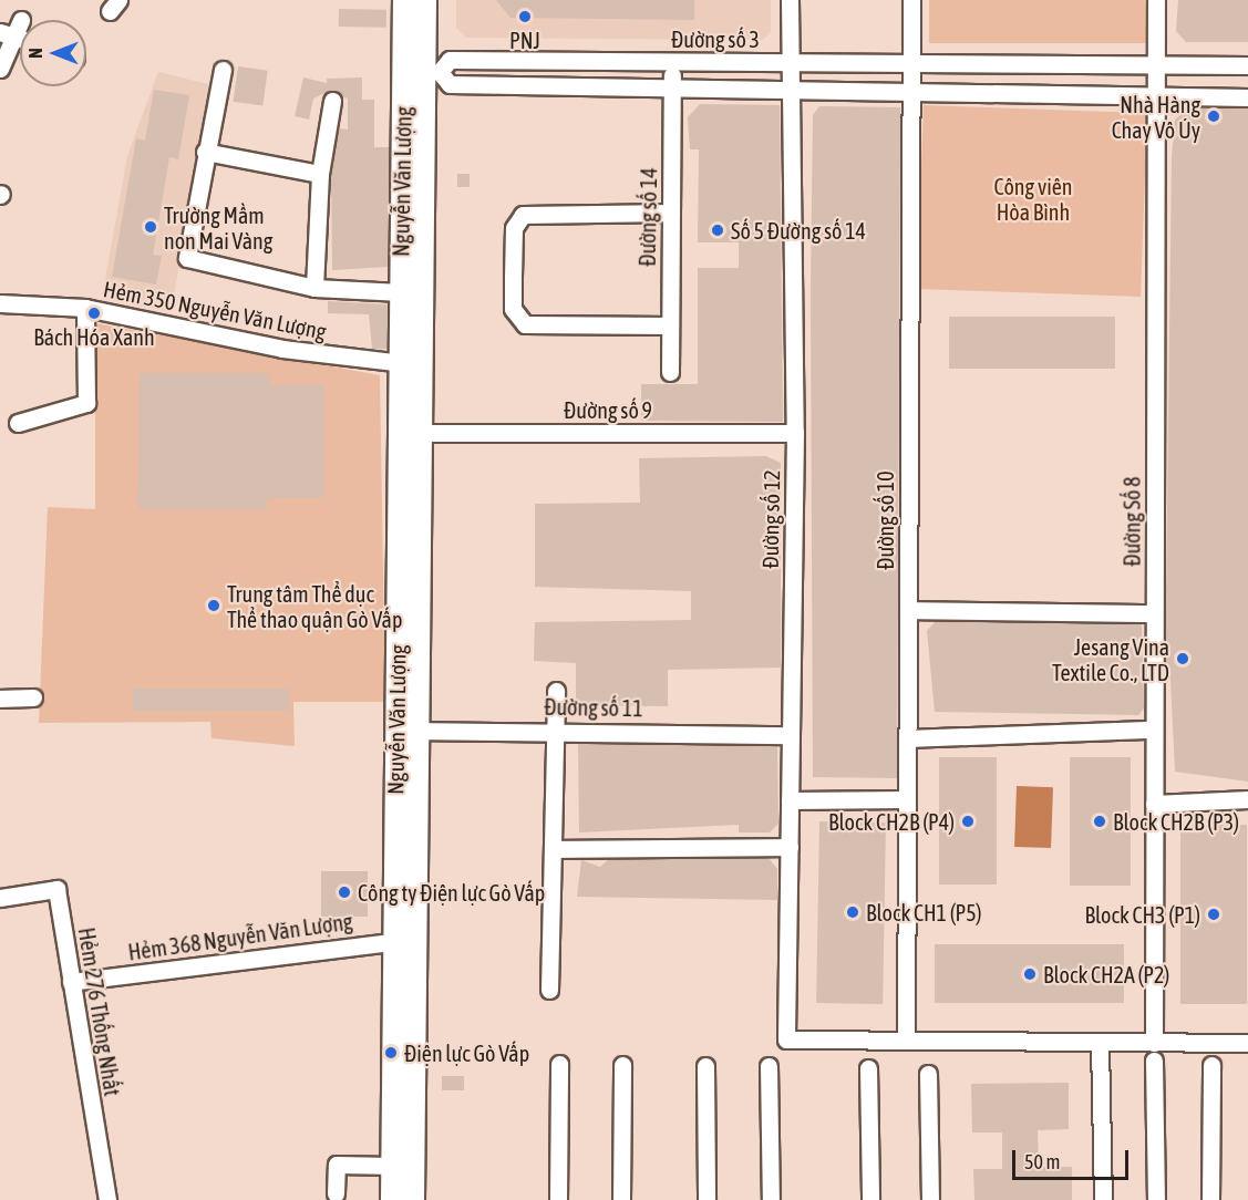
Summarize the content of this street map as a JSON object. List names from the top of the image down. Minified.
{"streets":{"street":["Đường số 3","Nguyễn Văn Lượng","Đường số 14","Hẻm 350 Nguyễn Văn Lượng","Đường số 9","Đường số 12","Đường số 10","Đường Số 8","Đường số 11","Hẻm 368 Nguyễn Văn Lượng","Hẻm 276 Thống Nhất"]},"crossings":[["Đường số 3","Nguyễn Văn Lượng"],["Đường số 3","Đường số 14"],["Đường số 3","Đường số 12"],["Đường số 3","Đường số 10"],["Đường số 3","Đường Số 8"],["Nguyễn Văn Lượng","Hẻm 350 Nguyễn Văn Lượng"],["Nguyễn Văn Lượng","Đường số 9"],["Nguyễn Văn Lượng","Đường số 11"],["Nguyễn Văn Lượng","Hẻm 368 Nguyễn Văn Lượng"],["Đường số 9","Đường số 12"],["Đường số 12","Đường số 10"],["Đường số 12","Đường số 11"],["Hẻm 368 Nguyễn Văn Lượng","Hẻm 276 Thống Nhất"]],"parks":["Công viên Hòa Bình"],"places":["PNJ","Nhà Hàng Chay Vô Úy","Trường Mầm non Mai Vàng","Số 5 Đường số 14","Bách Hóa Xanh","Trung tâm Thể dục Thể thao quận Gò Vấp","Jesang Vina Textile Co., LTD","Block CH2B (P4)","Block CH2B (P3)","Công ty Điện lực Gò Vấp","Block CH1 (P5)","Block CH3 (P1)","Block CH2A (P2)","Điện lực Gò Vấp"],"scale_bar":"50 m","north":"left"}
